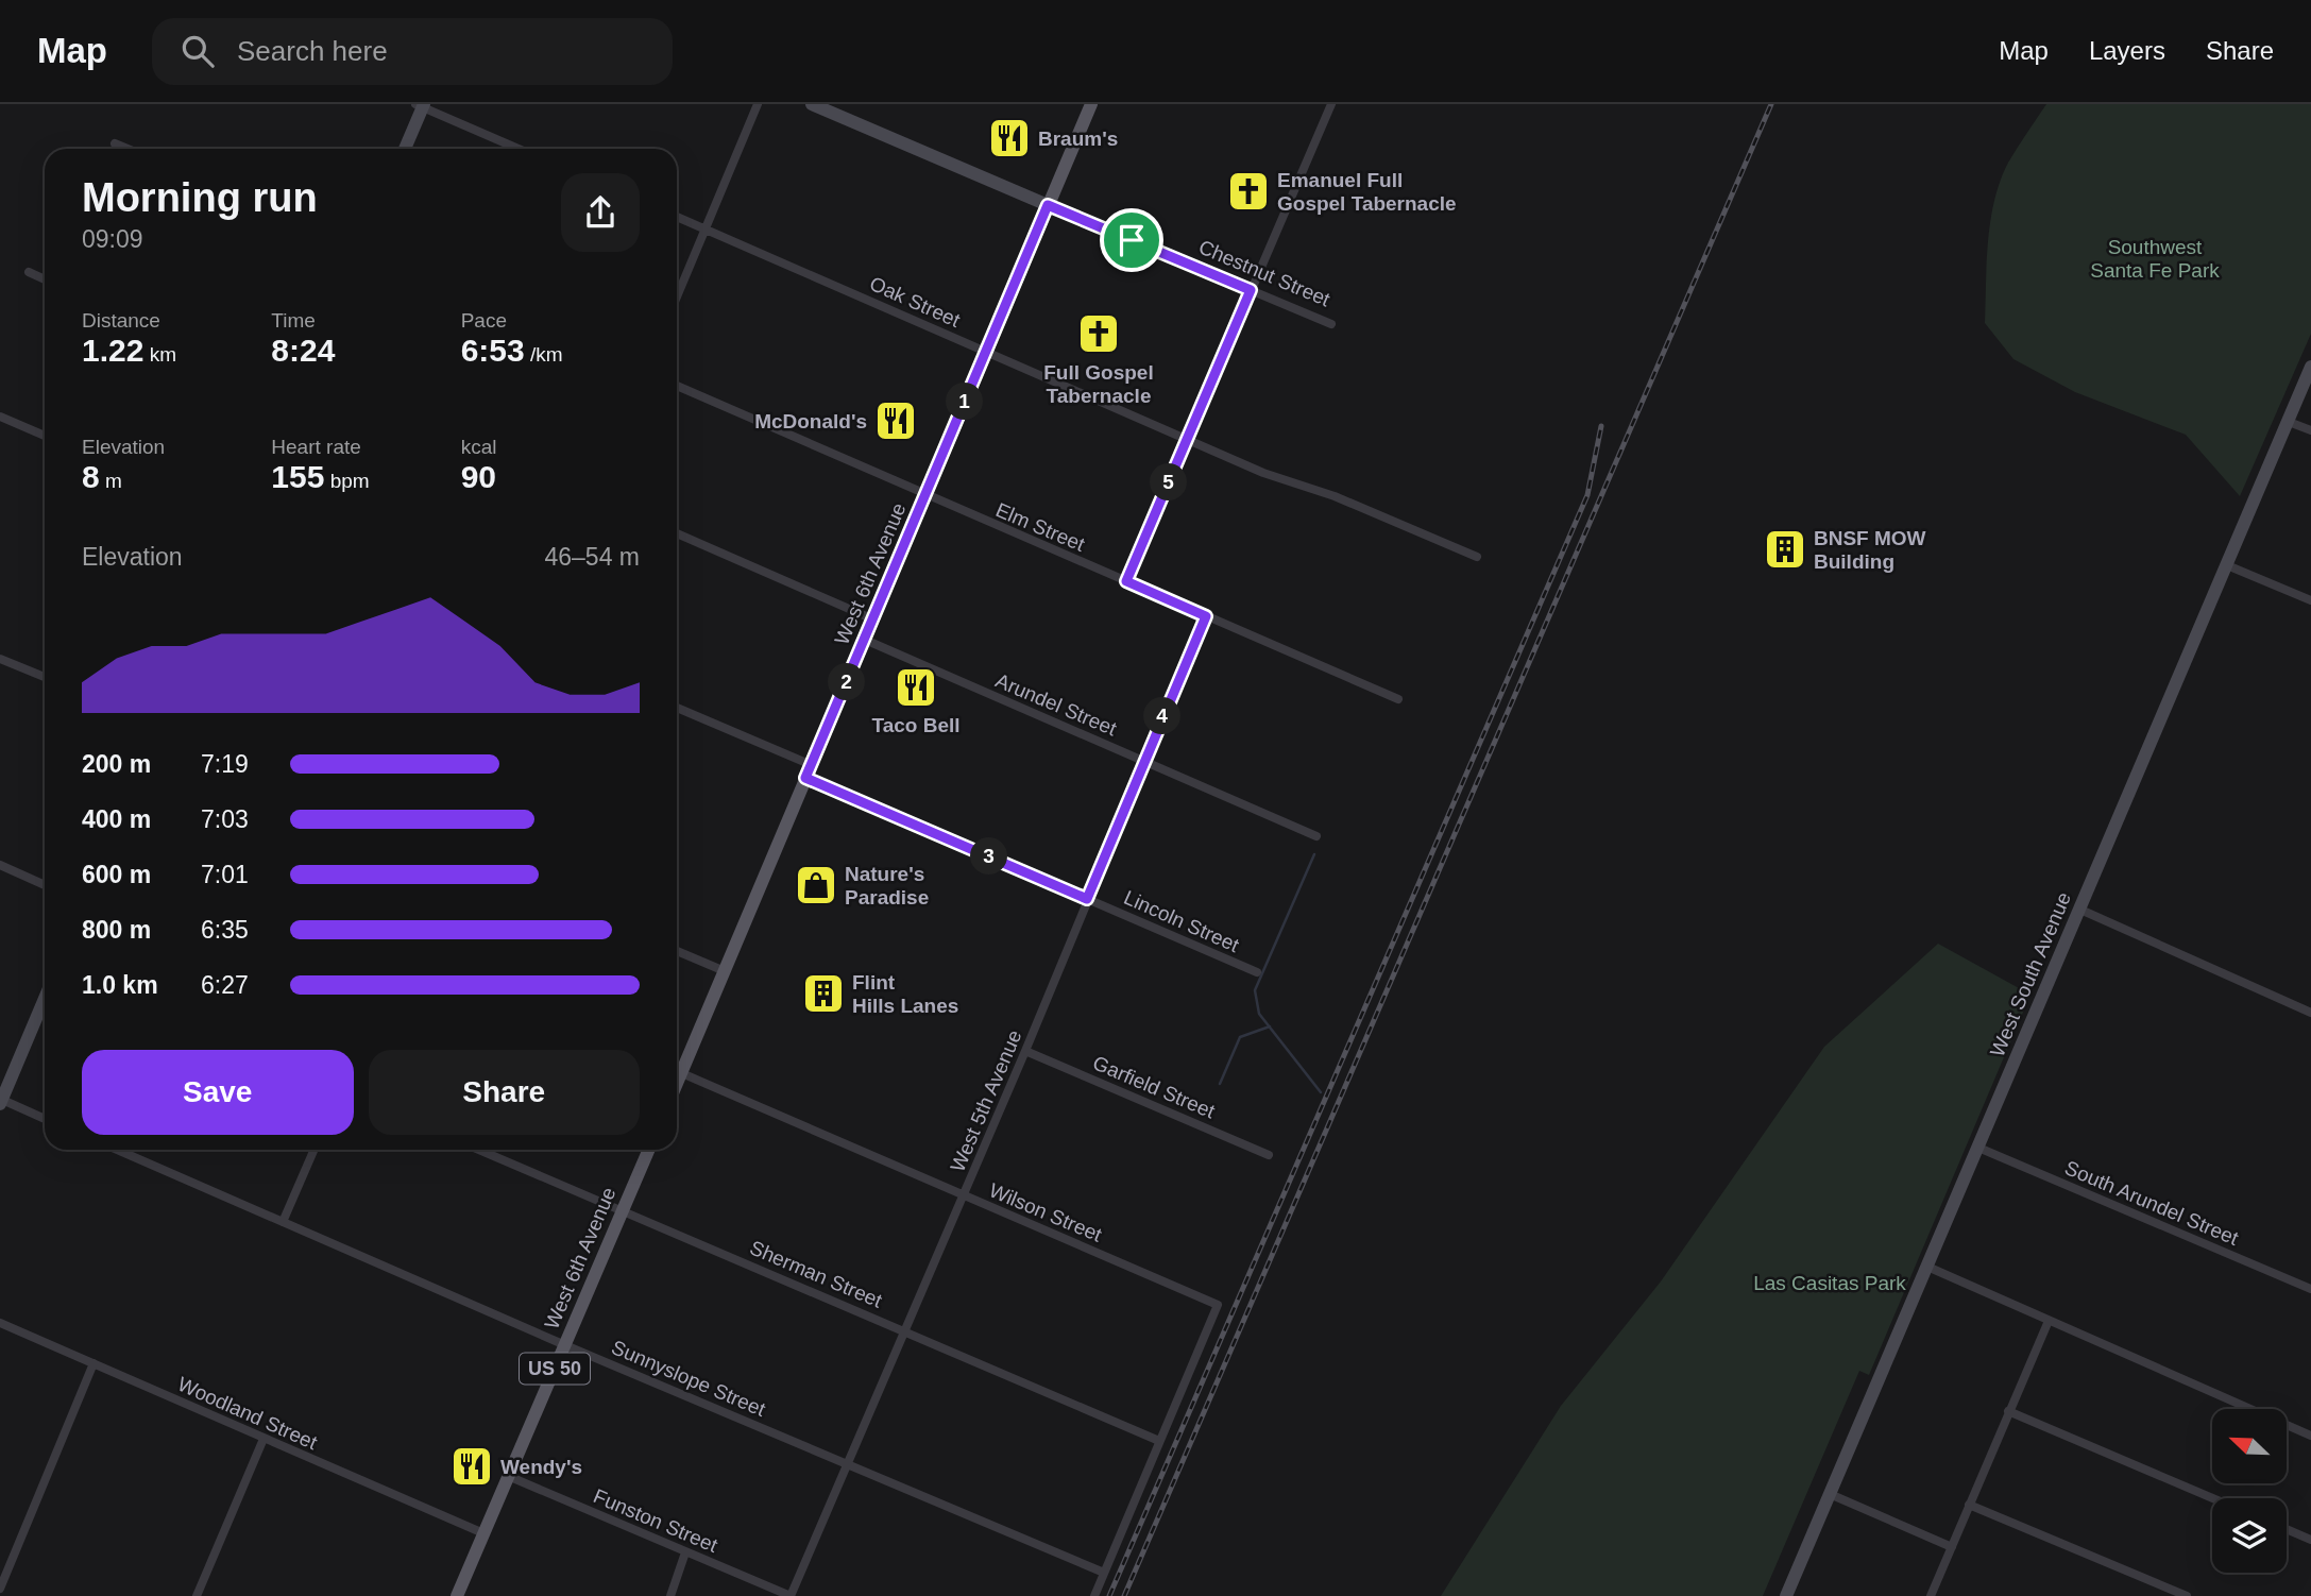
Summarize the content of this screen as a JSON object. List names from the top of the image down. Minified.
{"streets":{"main road":["Chestnut Street","West 6th Avenue","West South Avenue","US 50"],"street":["Oak Street","Elm Street","Arundel Street","Lincoln Street","Garfield Street","West 5th Avenue","South Arundel Street","Wilson Street","Sherman Street","Sunnyslope Street","Woodland Street","Funston Street"]},"crossings":[["Chestnut Street","West 6th Avenue"],["Oak Street","West 6th Avenue"],["Elm Street","West 6th Avenue"],["Elm Street","West 5th Avenue"],["West 6th Avenue","Arundel Street"],["West 6th Avenue","Lincoln Street"],["West 6th Avenue","Sherman Street"],["West 6th Avenue","Sunnyslope Street"],["West 6th Avenue","Woodland Street"],["West 6th Avenue","Funston Street"],["Arundel Street","West 5th Avenue"],["Lincoln Street","West 5th Avenue"],["West South Avenue","South Arundel Street"],["Garfield Street","West 5th Avenue"],["West 5th Avenue","Wilson Street"],["West 5th Avenue","Sherman Street"],["West 5th Avenue","Sunnyslope Street"],["West 5th Avenue","Funston Street"],["Wilson Street","Sherman Street"]],"parks":["Southwest Santa Fe Park","Las Casitas Park"],"places":{"restaurant":["Braum's","McDonald's","Taco Bell","Wendy's"],"church":["Emanuel Full Gospel Tabernacle","Full Gospel Tabernacle"],"building":["BNSF MOW Building","Flint Hills Lanes"],"shop":["Nature's Paradise"]},"north":"top left","page":{"header":"Map","search":"Search here","nav":["Map","Layers","Share"],"heading":["Morning run","09:09"],"stats":[["Distance","1.22 km"],["Time","8:24"],["Pace","6:53 /km"],["Elevation","8 m"],["Heart rate","155 bpm"],["kcal","90"]],"pins":["1","5","2","4","3"],"chart":["Elevation","46–54 m"],"list":[{"name":"200 m","note":"7:19"},{"name":"400 m","note":"7:03"},{"name":"600 m","note":"7:01"},{"name":"800 m","note":"6:35"},{"name":"1.0 km","note":"6:27"}],"buttons":["Save","Share"]}}
